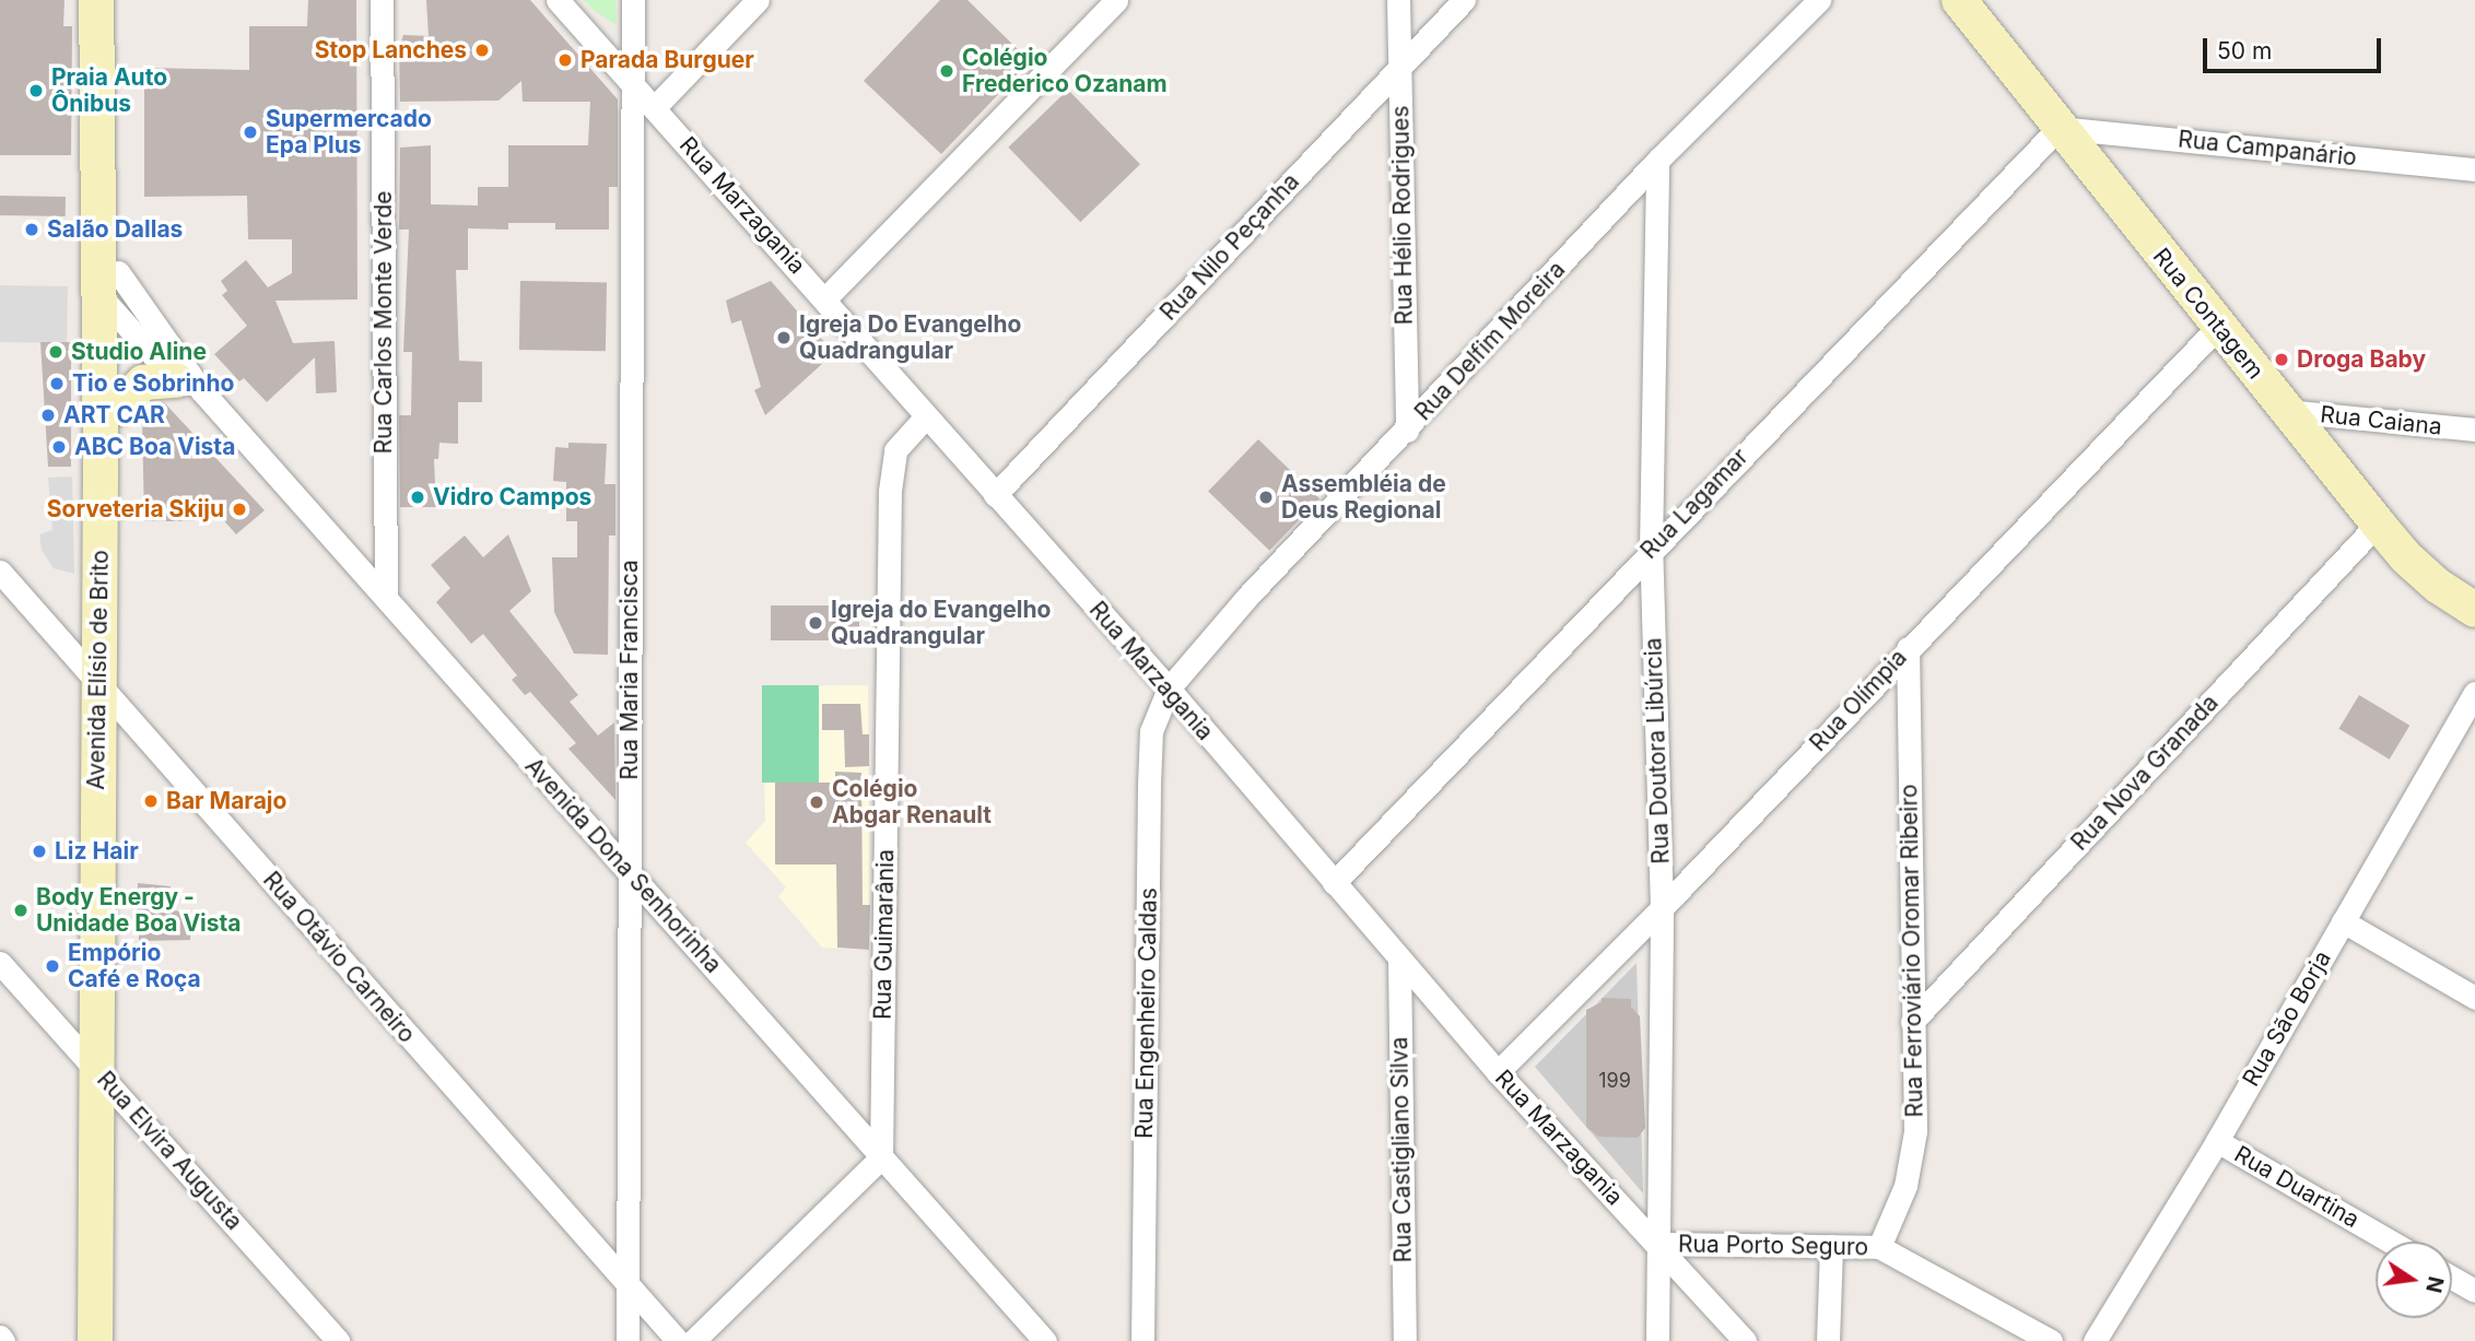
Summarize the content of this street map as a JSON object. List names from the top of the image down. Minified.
{"streets":{"street":["Rua Campanário","Rua Marzagania","Rua Hélio Rodrigues","Rua Nilo Peçanha","Rua Contagem","Rua Carlos Monte Verde","Rua Delfim Moreira","Rua Caiana","Rua Lagamar","Avenida Elísio de Brito","Rua Maria Francisca","Rua Olímpia","Rua Doutora Libúrcia","Rua Nova Granada","Avenida Dona Senhorinha","Rua Guimarânia","Rua Ferroviário Oromar Ribeiro","Rua Otávio Carneiro","Rua Engenheiro Caldas","Rua São Borja","Rua Castigliano Silva","Rua Elvira Augusta","Rua Duartina","Rua Porto Seguro"]},"crossings":[["Rua Campanário","Rua Contagem"],["Rua Campanário","Rua Lagamar"],["Rua Marzagania","Rua Nilo Peçanha"],["Rua Marzagania","Rua Delfim Moreira"],["Rua Marzagania","Rua Lagamar"],["Rua Marzagania","Rua Maria Francisca"],["Rua Marzagania","Rua Olímpia"],["Rua Marzagania","Rua Doutora Libúrcia"],["Rua Marzagania","Rua Guimarânia"],["Rua Marzagania","Rua Engenheiro Caldas"],["Rua Marzagania","Rua Castigliano Silva"],["Rua Marzagania","Rua Porto Seguro"],["Rua Hélio Rodrigues","Rua Nilo Peçanha"],["Rua Hélio Rodrigues","Rua Delfim Moreira"],["Rua Contagem","Rua Caiana"],["Rua Contagem","Rua Lagamar"],["Rua Contagem","Rua Olímpia"],["Rua Contagem","Rua Nova Granada"],["Rua Carlos Monte Verde","Avenida Dona Senhorinha"],["Rua Delfim Moreira","Rua Doutora Libúrcia"],["Rua Delfim Moreira","Rua Engenheiro Caldas"],["Rua Lagamar","Rua Doutora Libúrcia"],["Avenida Elísio de Brito","Avenida Dona Senhorinha"],["Avenida Elísio de Brito","Rua Otávio Carneiro"],["Avenida Elísio de Brito","Rua Elvira Augusta"],["Rua Maria Francisca","Avenida Dona Senhorinha"],["Rua Maria Francisca","Rua Otávio Carneiro"],["Rua Olímpia","Rua Doutora Libúrcia"],["Rua Olímpia","Rua Ferroviário Oromar Ribeiro"],["Rua Doutora Libúrcia","Rua Porto Seguro"],["Rua Nova Granada","Rua Ferroviário Oromar Ribeiro"],["Avenida Dona Senhorinha","Rua Guimarânia"],["Rua Ferroviário Oromar Ribeiro","Rua Porto Seguro"],["Rua São Borja","Rua Duartina"]],"places":["Stop Lanches","Parada Burguer","Colégio Frederico Ozanam","Praia Auto Ônibus","Supermercado Epa Plus","Salão Dallas","Igreja Do Evangelho Quadrangular","Studio Aline","Droga Baby","Tio e Sobrinho","ART CAR","ABC Boa Vista","Vidro Campos","Assembléia de Deus Regional","Sorveteria Skiju","Igreja do Evangelho Quadrangular","Bar Marajo","Colégio Abgar Renault","Liz Hair","Body Energy - Unidade Boa Vista","Empório Café e Roça"],"house_numbers":["199"],"scale_bar":"50 m","north":"right"}
